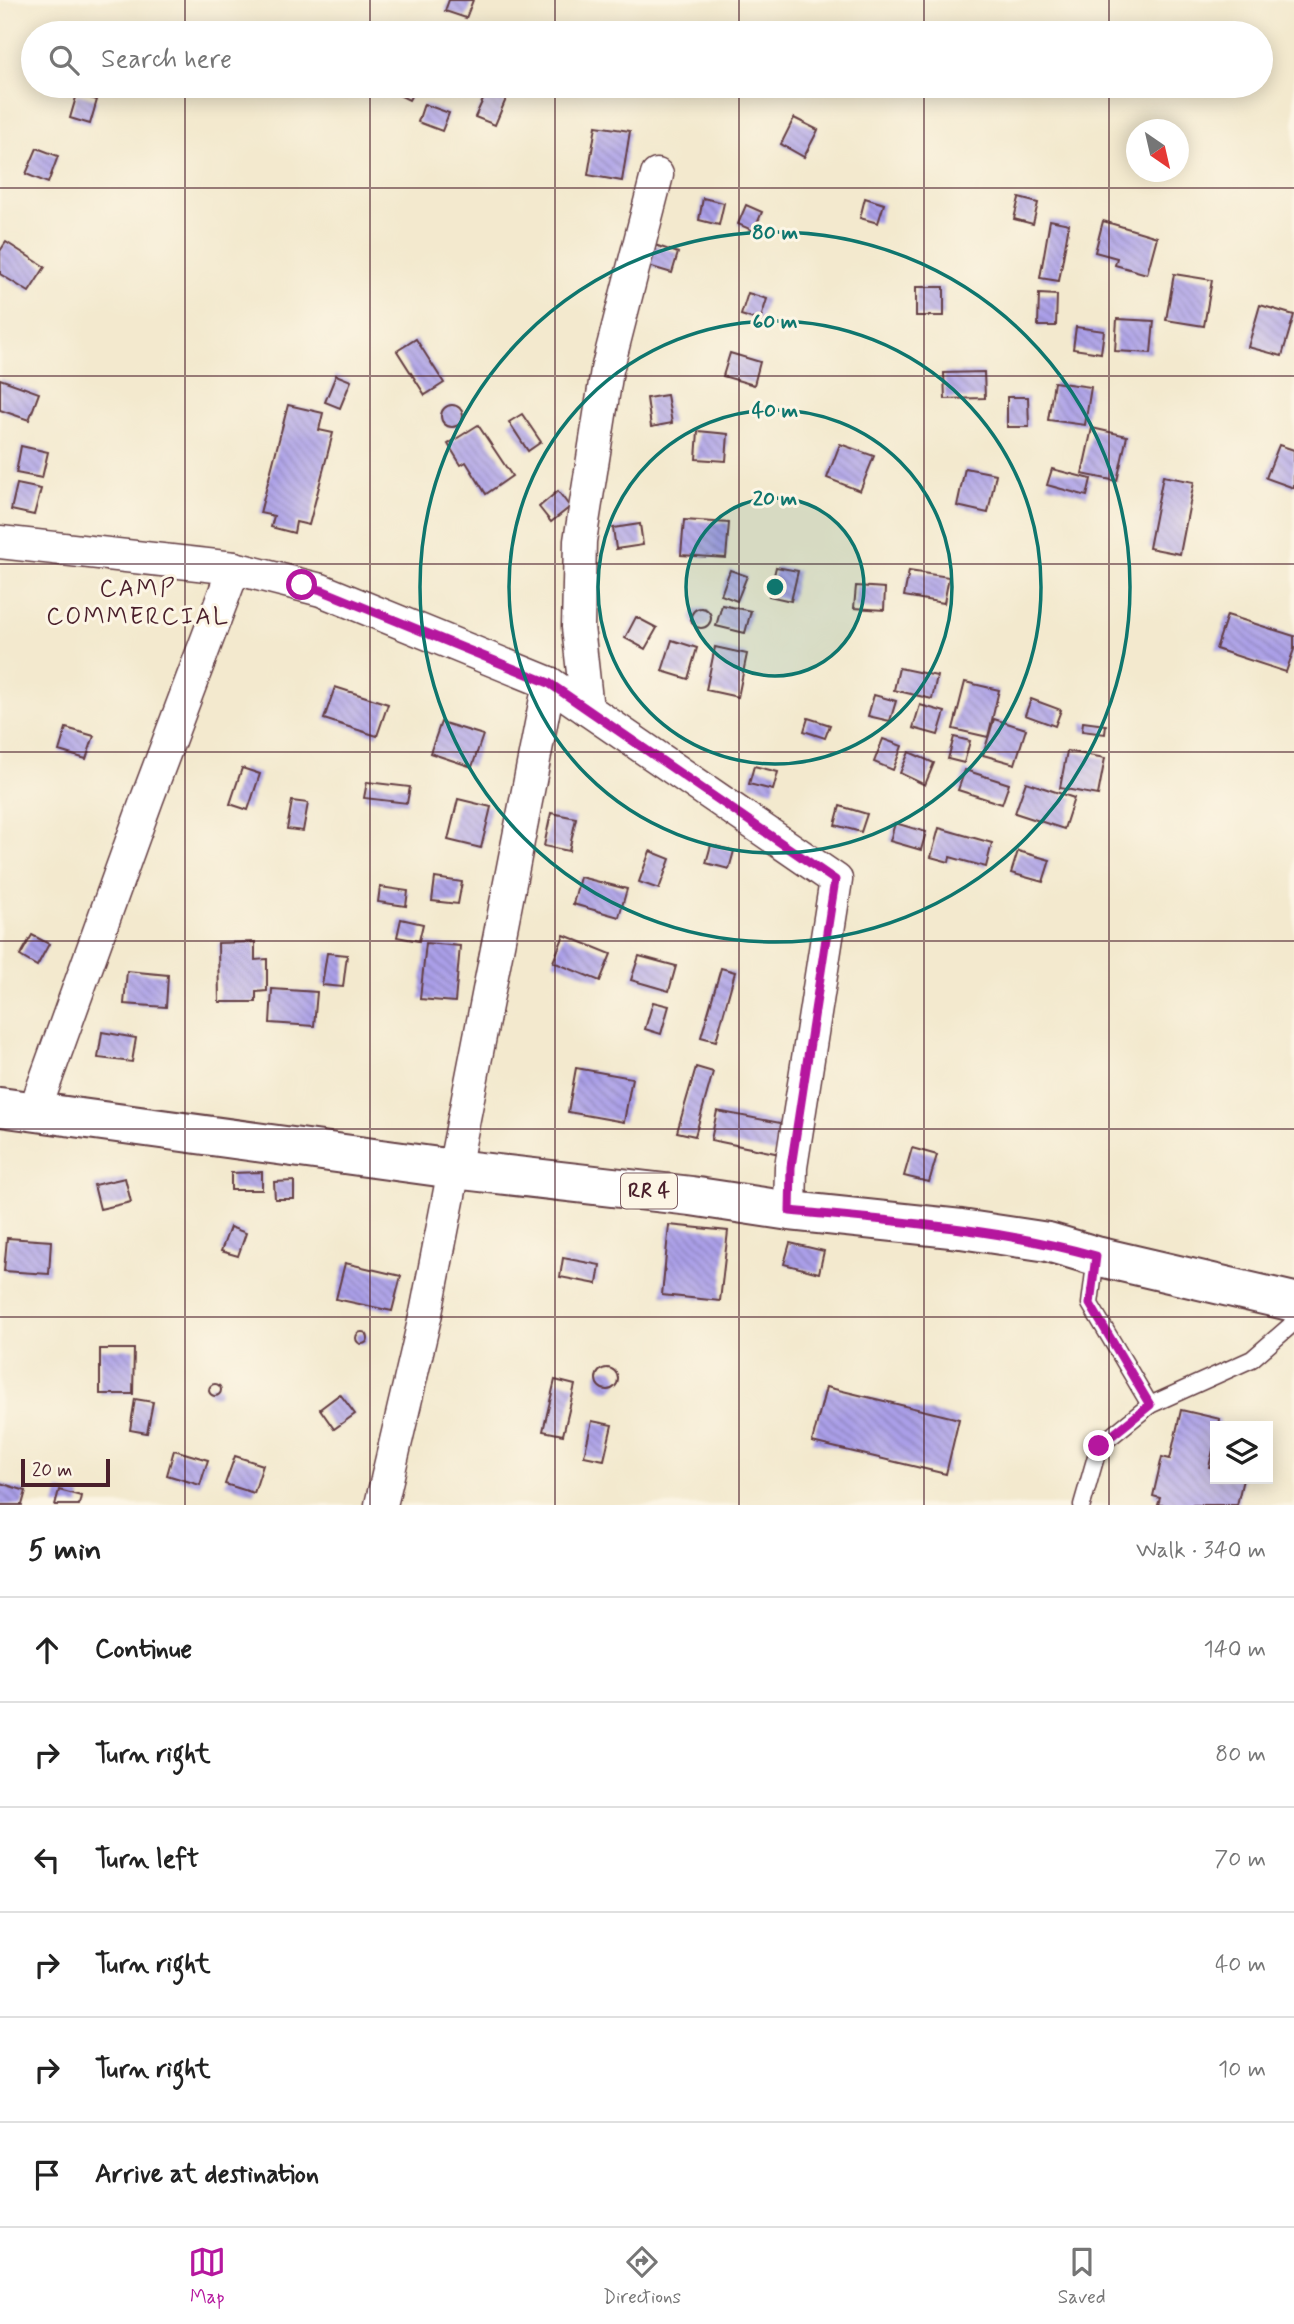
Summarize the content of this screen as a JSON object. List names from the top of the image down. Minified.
{"streets":{"main road":["RR 4"]},"districts":["CAMP COMMERCIAL"],"scale_bar":"20 m","north":"bottom right","page":{"search":"Search here","scale":"20 m","heading":["5 min","Walk · 340 m"],"list":[["Continue","140 m"],["Turn right","80 m"],["Turn left","70 m"],["Turn right","40 m"],["Turn right","10 m"],"Arrive at destination"],"nav":["Map","Directions","Saved"]},"rings":["80 m","60 m","40 m","20 m"]}
